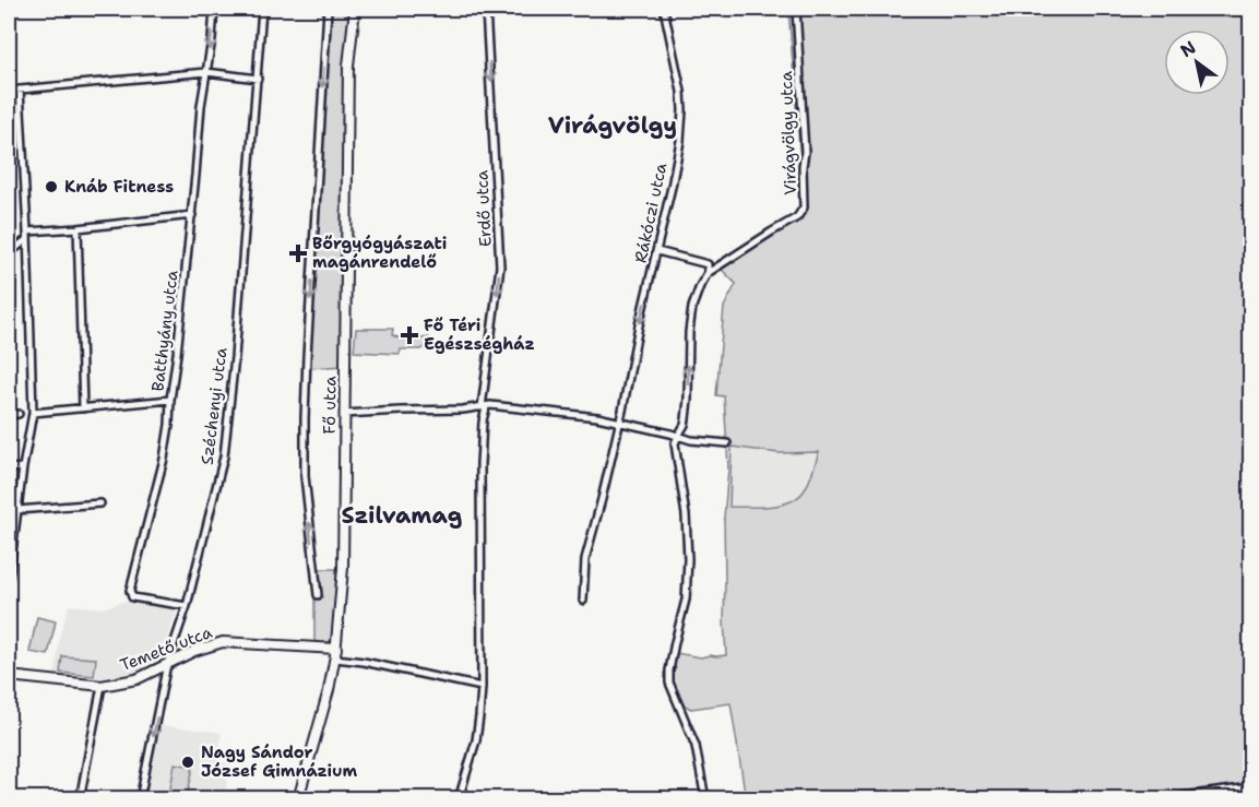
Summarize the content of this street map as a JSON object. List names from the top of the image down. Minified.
{"streets":{"main road":["Fő utca","Temető utca"],"street":["Virágvölgy utca","Erdő utca","Rákóczi utca","Batthyány utca","Széchenyi utca"]},"crossings":[["Batthyány utca","Széchenyi utca"],["Fő utca","Temető utca"],["Széchenyi utca","Temető utca"]],"one_way":["Erdő utca"],"districts":["Virágvölgy","Szilvamag"],"places":{"other":["Knáb Fitness","Nagy Sándor József Gimnázium"],"health":["Bőrgyógyászati magánrendelő","Fő Téri Egészségház"]},"north":"top left"}
